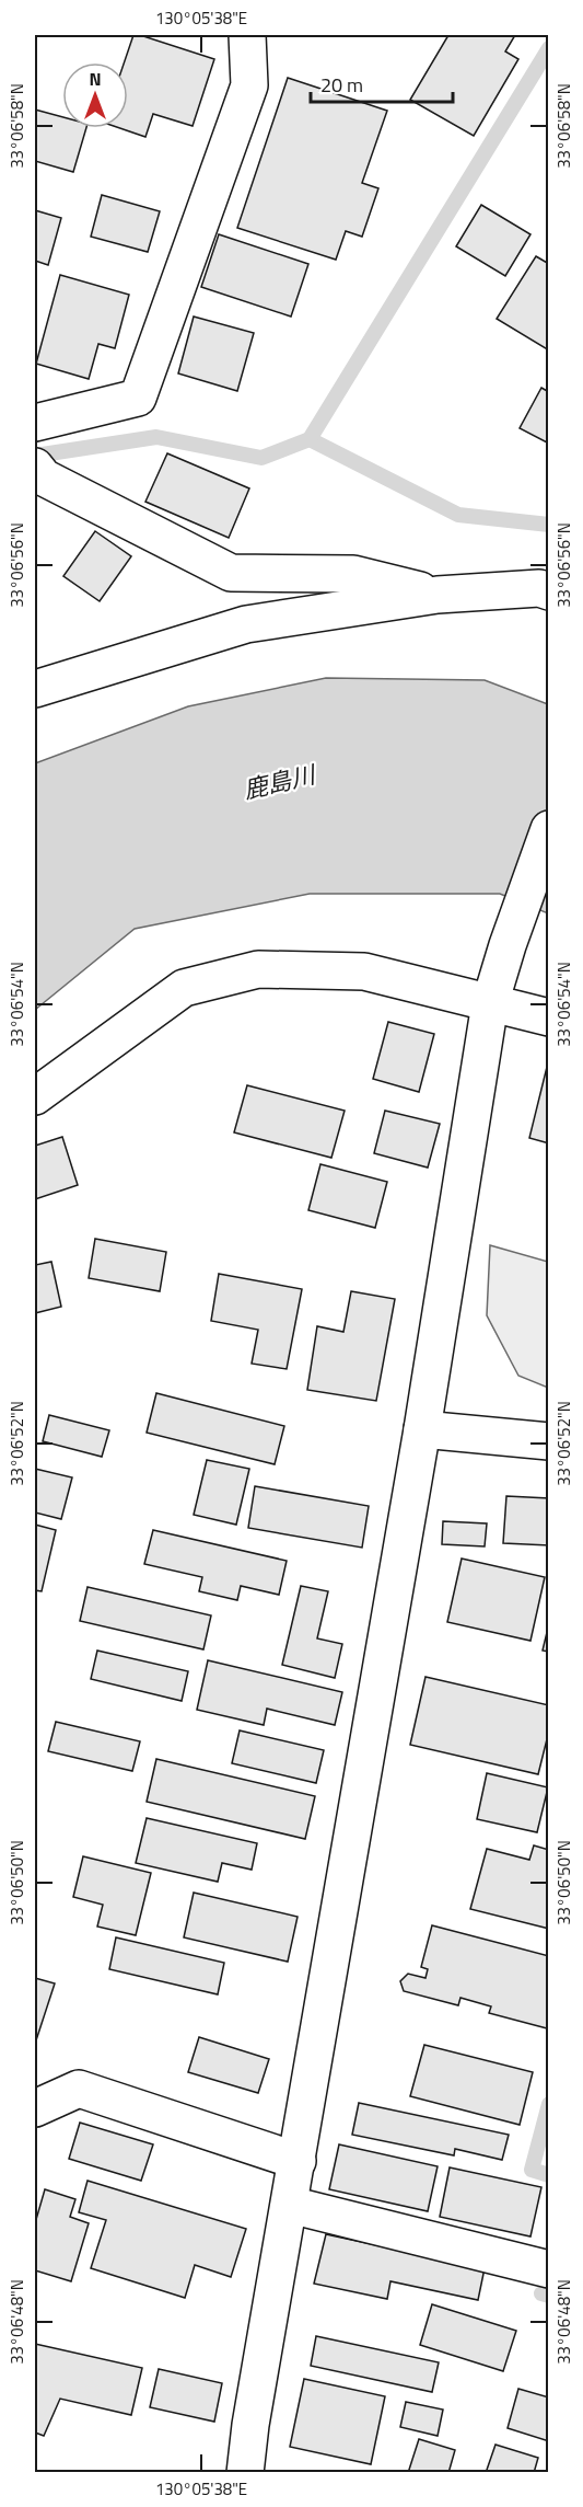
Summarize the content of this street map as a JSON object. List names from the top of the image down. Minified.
{"water":["鹿島川"],"scale_bar":"20 m","north":"top","coordinates":["130°05'38\"E","33°06'58\"N","33°06'56\"N","33°06'54\"N","33°06'52\"N","33°06'50\"N","33°06'48\"N"]}
